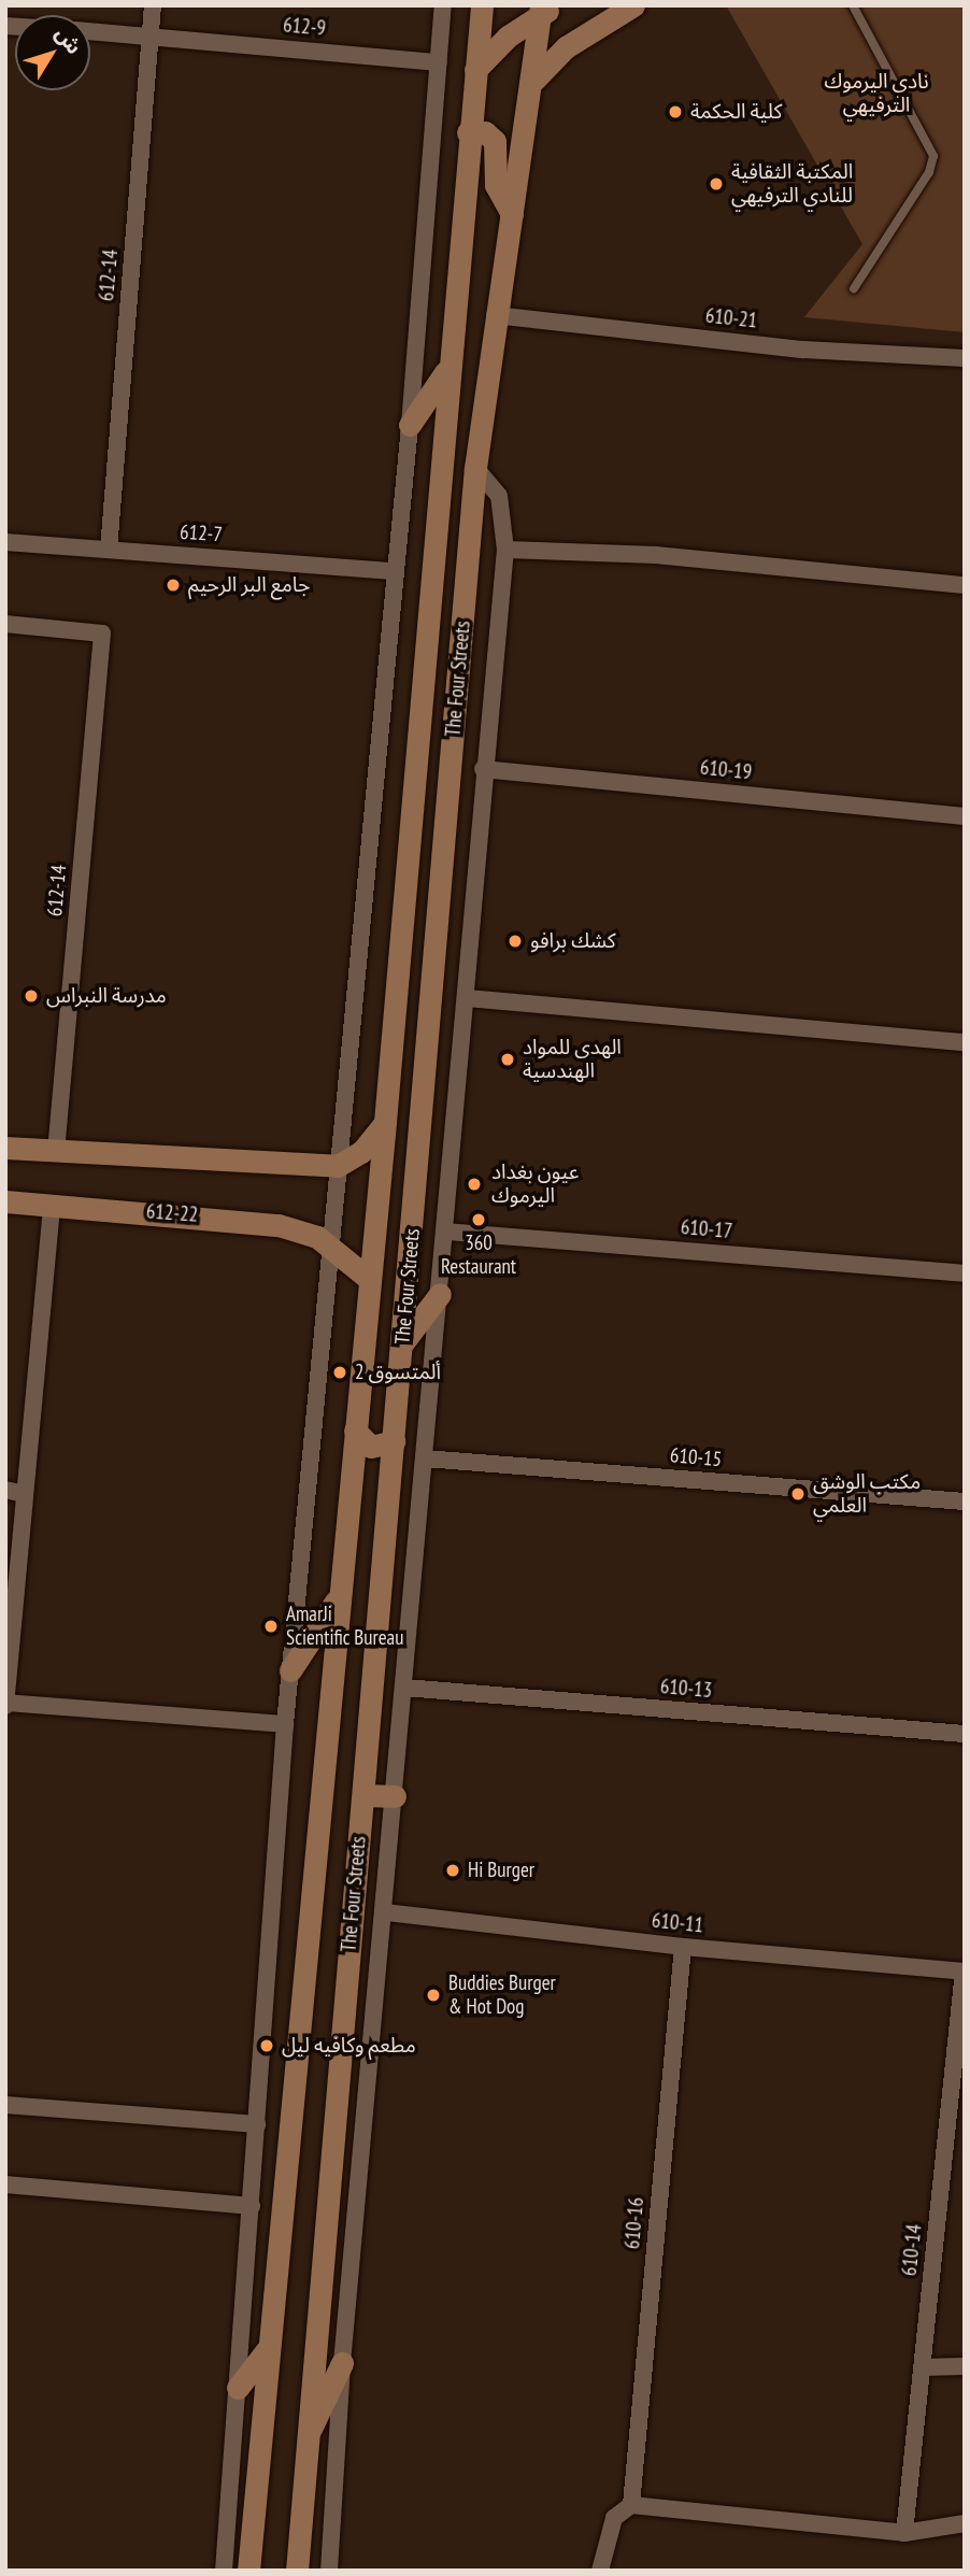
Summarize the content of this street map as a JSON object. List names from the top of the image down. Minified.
{"streets":{"main road":["The Four Streets","612-22"],"street":["612-9","612-14","610-21","612-7","610-19","610-17","610-15","610-13","610-11","610-16","610-14"]},"crossings":[["612-9","612-14"],["612-14","612-7"],["610-21","The Four Streets"],["610-11","610-16"],["610-11","610-14"]],"parks":["نادي اليرموك الترفيهي"],"places":["كلية الحكمة","المكتبة الثقافية للنادي الترفيهي","جامع البر الرحيم","كشك برافو","مدرسة النبراس","الهدى للمواد الهندسية","عيون بغداد اليرموك","360 Restaurant","ألمتسوق 2","مكتب الوشق العلمي","AmarJi Scientific Bureau","Hi Burger","Buddies Burger & Hot Dog","مطعم وكافيه ليل"],"north":"top right"}
